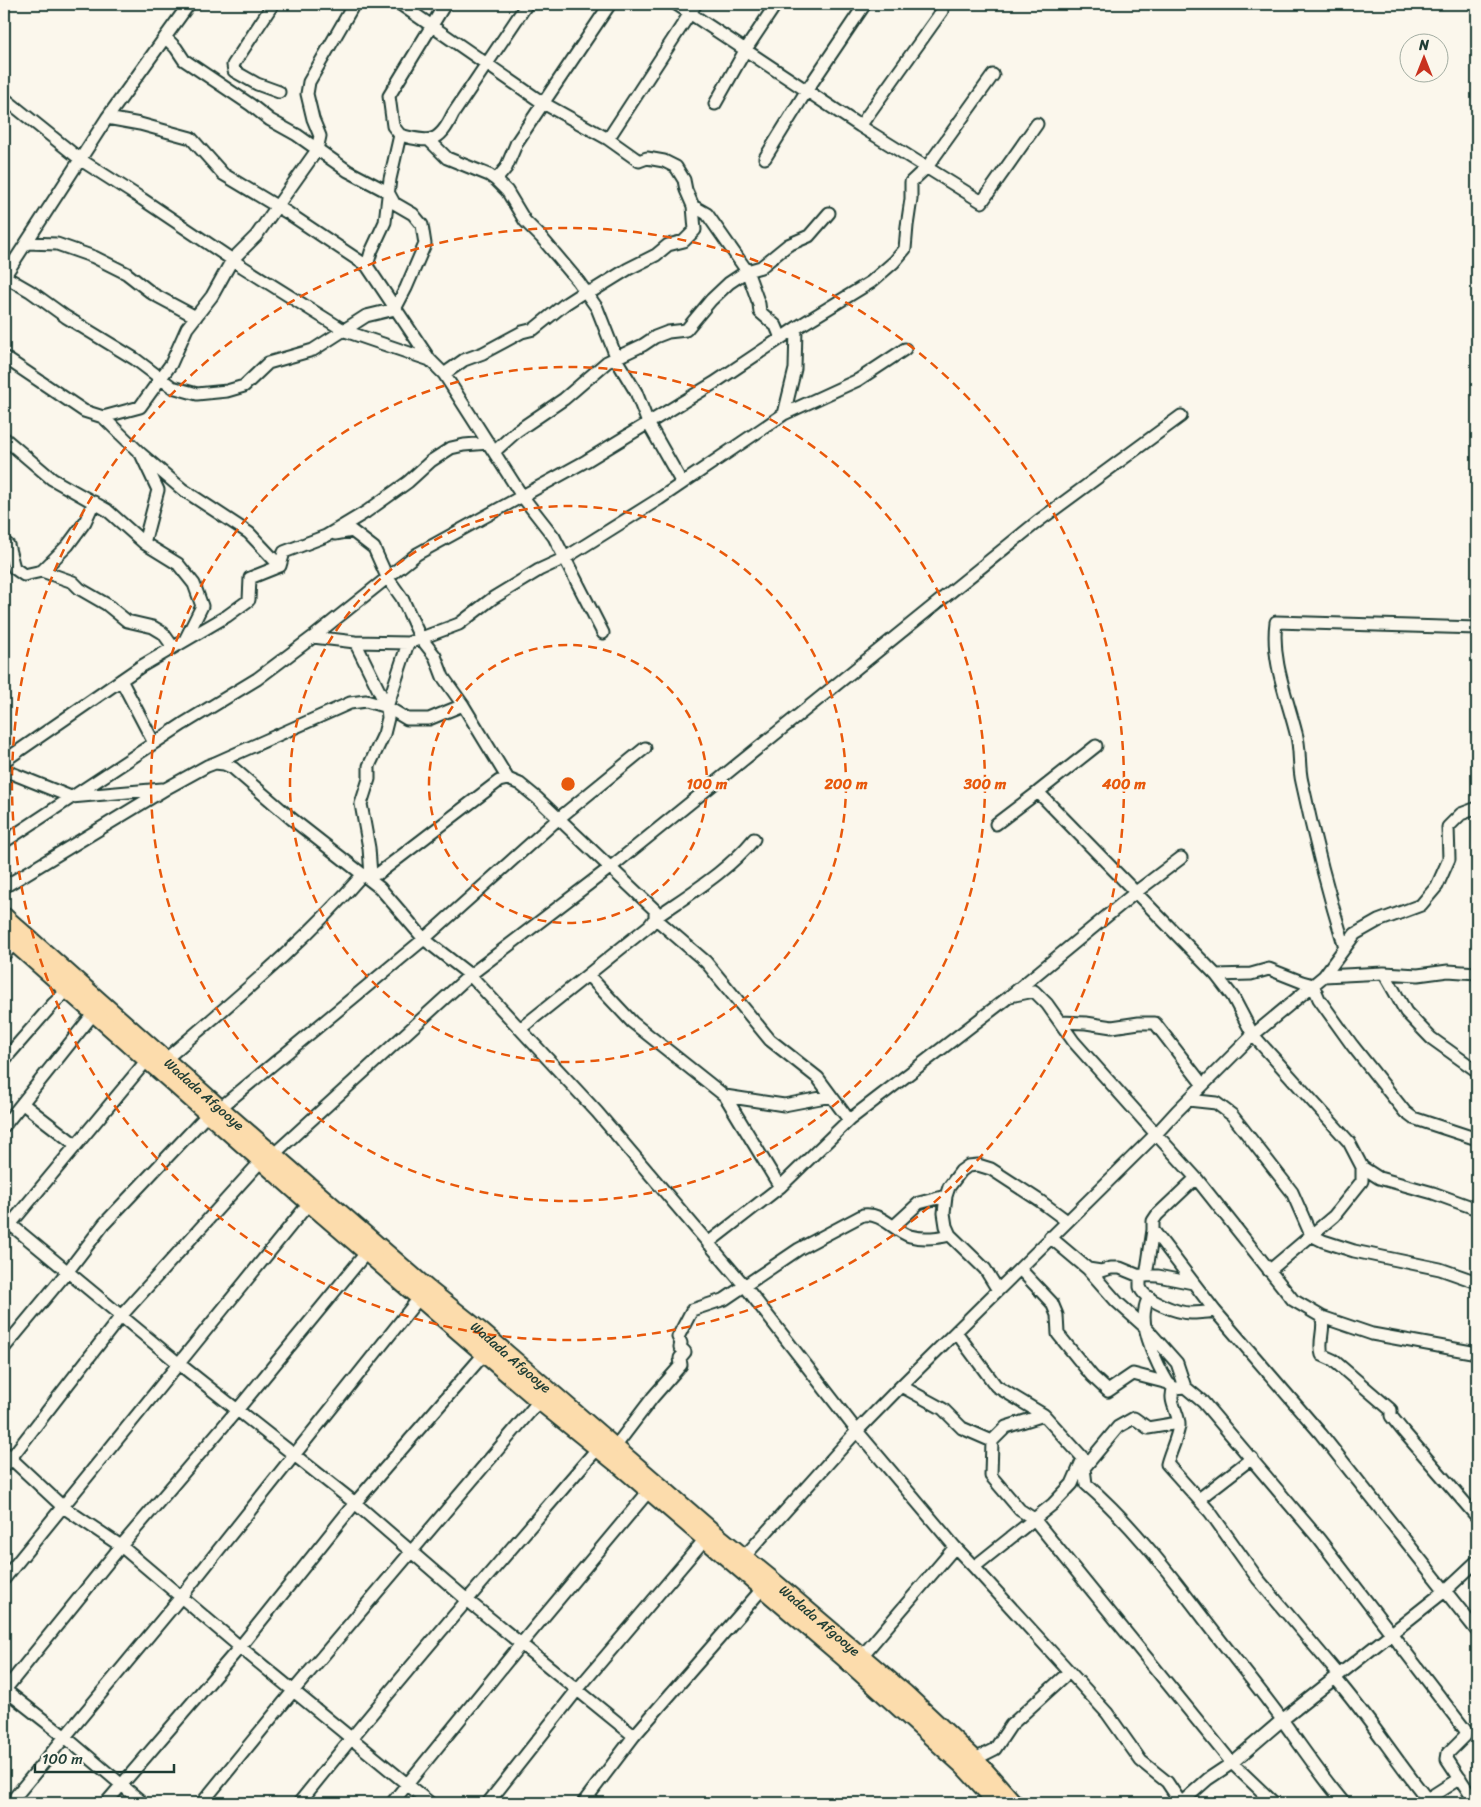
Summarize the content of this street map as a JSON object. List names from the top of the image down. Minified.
{"streets":{"highway":["Wadada Afgooye"]},"scale_bar":"100 m","north":"top","rings":["100 m","200 m","300 m","400 m"]}
